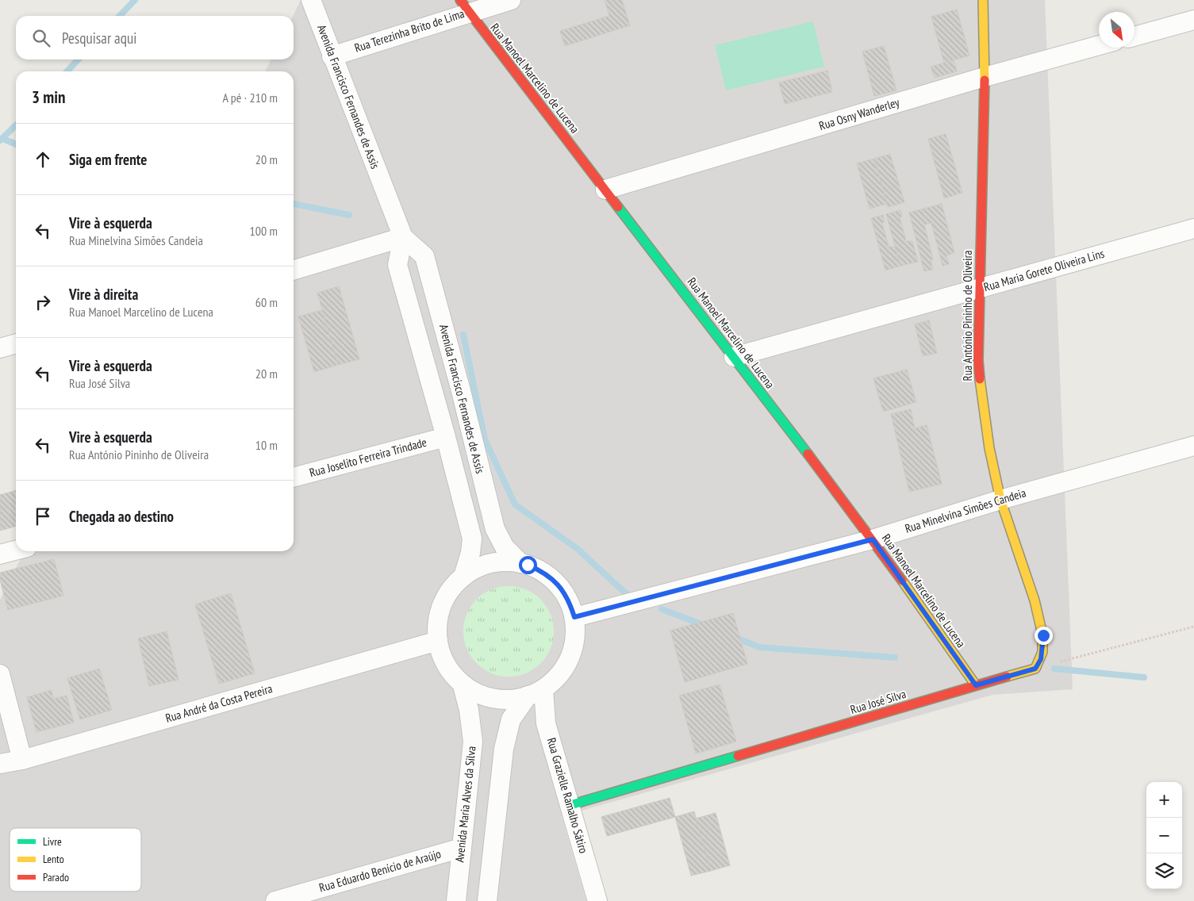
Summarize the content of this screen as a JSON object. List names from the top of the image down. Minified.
{"streets":{"street":["Rua Terezinha Brito de Lima","Rua Manoel Marcelino de Lucena","Avenida Francisco Fernandes de Assis","Rua Osny Wanderley","Rua Maria Gorete Oliveira Lins","Rua António Pininho de Oliveira","Rua Joselito Ferreira Trindade","Rua Minelvina Simões Candeia","Rua José Silva","Rua André da Costa Pereira","Rua Grazielle Ramalho Sátiro","Avenida Maria Alves da Silva","Rua Eduardo Benício de Araújo"]},"crossings":[["Rua Terezinha Brito de Lima","Rua Manoel Marcelino de Lucena"],["Rua Terezinha Brito de Lima","Avenida Francisco Fernandes de Assis"],["Rua Manoel Marcelino de Lucena","Rua Osny Wanderley"],["Rua Manoel Marcelino de Lucena","Rua Maria Gorete Oliveira Lins"],["Rua Manoel Marcelino de Lucena","Rua Minelvina Simões Candeia"],["Rua Manoel Marcelino de Lucena","Rua José Silva"],["Avenida Francisco Fernandes de Assis","Rua Joselito Ferreira Trindade"],["Avenida Francisco Fernandes de Assis","Rua Minelvina Simões Candeia"],["Avenida Francisco Fernandes de Assis","Rua André da Costa Pereira"],["Avenida Francisco Fernandes de Assis","Rua Grazielle Ramalho Sátiro"],["Avenida Francisco Fernandes de Assis","Avenida Maria Alves da Silva"],["Rua Osny Wanderley","Rua António Pininho de Oliveira"],["Rua Maria Gorete Oliveira Lins","Rua António Pininho de Oliveira"],["Rua António Pininho de Oliveira","Rua Minelvina Simões Candeia"],["Rua António Pininho de Oliveira","Rua José Silva"],["Rua Minelvina Simões Candeia","Rua André da Costa Pereira"],["Rua Minelvina Simões Candeia","Rua Grazielle Ramalho Sátiro"],["Rua Minelvina Simões Candeia","Avenida Maria Alves da Silva"],["Rua José Silva","Rua Grazielle Ramalho Sátiro"],["Rua André da Costa Pereira","Rua Grazielle Ramalho Sátiro"],["Rua André da Costa Pereira","Avenida Maria Alves da Silva"],["Rua Grazielle Ramalho Sátiro","Avenida Maria Alves da Silva"],["Avenida Maria Alves da Silva","Rua Eduardo Benício de Araújo"]],"legend":["Livre","Lento","Parado"],"north":"bottom right","page":{"search":"Pesquisar aqui","heading":["3 min","A pé · 210 m"],"list":[["Siga em frente","20 m"],["Vire à esquerda","Rua Minelvina Simões Candeia","100 m"],["Vire à direita","Rua Manoel Marcelino de Lucena","60 m"],["Vire à esquerda","Rua José Silva","20 m"],["Vire à esquerda","Rua António Pininho de Oliveira","10 m"],"Chegada ao destino"],"map_buttons":["+","−"]}}
